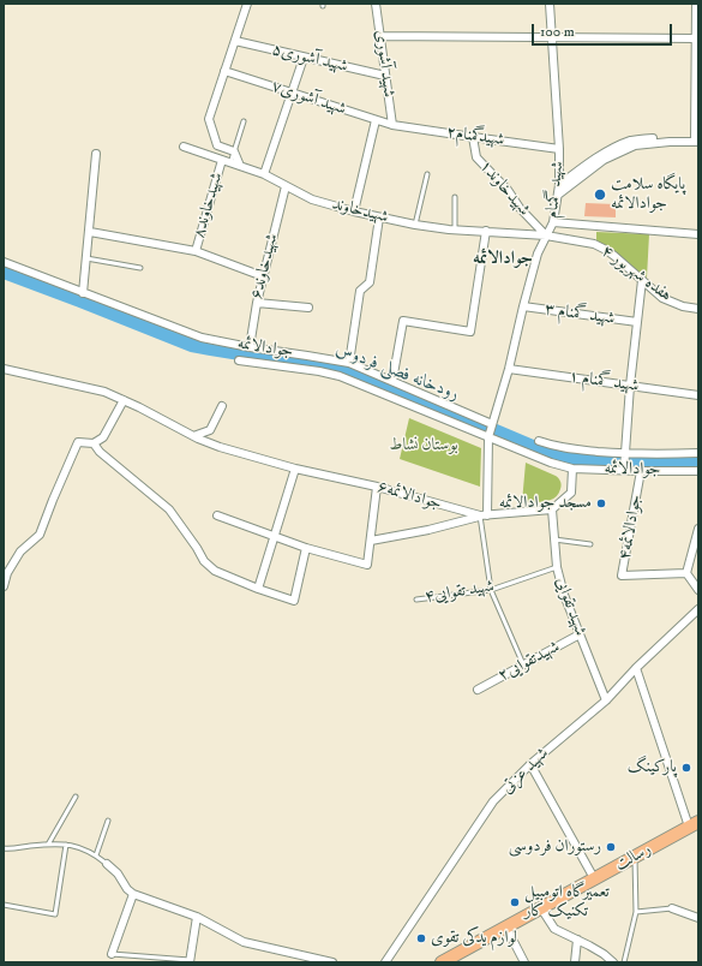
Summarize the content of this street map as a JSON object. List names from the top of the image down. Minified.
{"streets":{"main road":["رسالت"],"street":["شهید آشوری۵","شهید آشوری","شهید آشوری۷","شهیدگمنام۲","شهیدخاوند۱","شهید گمنام","شهیدخاوند۸","شهیدخاوند","شهیدخاوند۶","هفده شهریور ۴","شهید گمنام ۳","جوادالائمه","شهید گمنام ۱","جوادالائمه۶","جوادالائمه۴","شهید تقوایی","شهیدتقوایی۲","شهید عزتی"],"lane":["شهید تقوایی۴"]},"crossings":[["شهید آشوری۵","شهید آشوری"],["شهید آشوری","شهید آشوری۷"],["شهید آشوری","شهیدگمنام۲"],["شهید آشوری۷","شهیدگمنام۲"],["شهیدگمنام۲","شهیدخاوند۱"],["شهیدگمنام۲","شهید گمنام"],["شهیدخاوند۱","شهید گمنام"],["شهیدخاوند۱","شهیدخاوند"],["شهیدخاوند۱","هفده شهریور ۴"],["شهید گمنام","شهیدخاوند"],["شهید گمنام","هفده شهریور ۴"],["شهید گمنام","شهید گمنام ۳"],["شهید گمنام","جوادالائمه"],["شهید گمنام","شهید گمنام ۱"],["شهید گمنام","جوادالائمه۶"],["شهیدخاوند۸","شهیدخاوند"],["شهیدخاوند","شهیدخاوند۶"],["شهیدخاوند","هفده شهریور ۴"],["شهیدخاوند۶","جوادالائمه"],["جوادالائمه","جوادالائمه۴"],["جوادالائمه۶","شهید تقوایی"],["شهید تقوایی۴","شهید تقوایی"],["شهید تقوایی","شهیدتقوایی۲"],["شهید تقوایی","شهید عزتی"]],"districts":["جوادالائمه"],"water":["رودخانه فصلی فردوس"],"parks":["بوستان نشاط"],"places":["پایگاه سلامت جوادالائمه","مسجد جوادالائمه","پارکینگ","رستوران فردوسی","تعمیرگاه اتومبیل تکنیک کار","لوازم یدکی تقوی"],"scale_bar":"100 m"}
